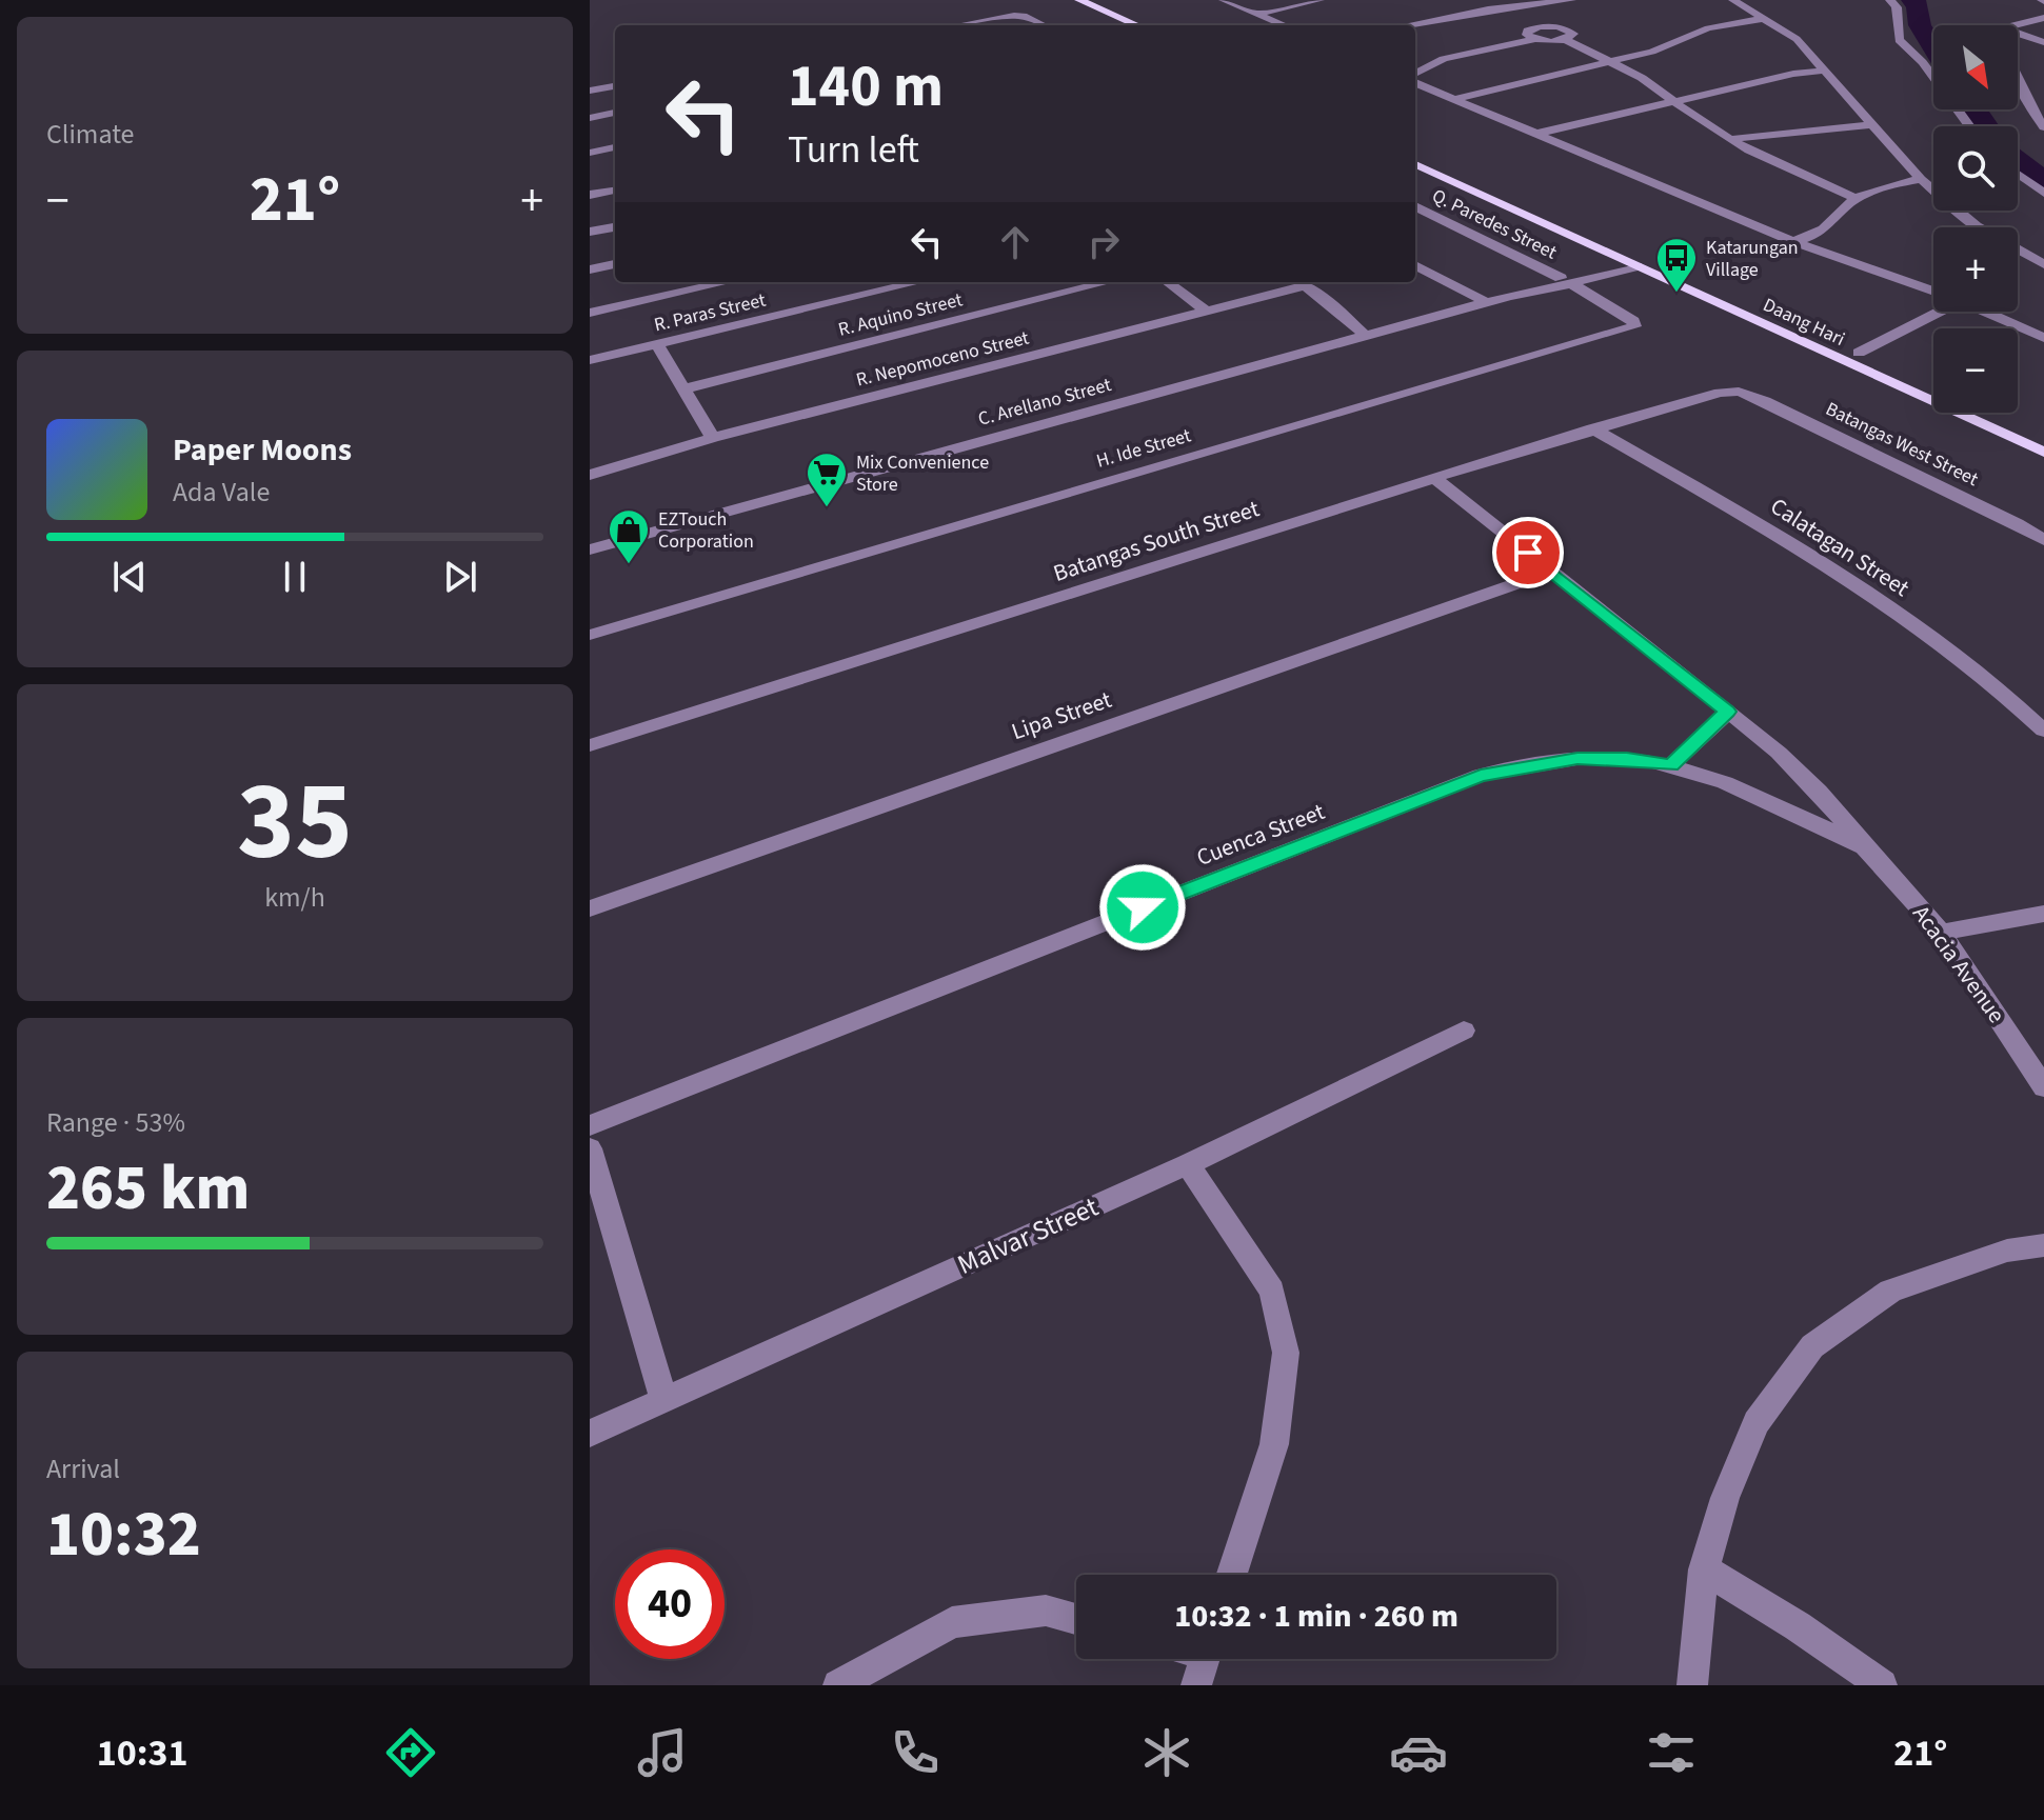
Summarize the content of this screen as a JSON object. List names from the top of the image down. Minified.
{"streets":{"main road":["Daang Hari"],"street":["Q. Paredes Street","R. Paras Street","R. Aquino Street","R. Nepomoceno Street","C. Arellano Street","Batangas West Street","H. Ide Street","Batangas South Street","Calatagan Street","Lipa Street","Cuenca Street","Acacia Avenue","Malvar Street"]},"crossings":[["Q. Paredes Street","C. Arellano Street"],["Q. Paredes Street","H. Ide Street"],["Daang Hari","C. Arellano Street"],["C. Arellano Street","H. Ide Street"],["Batangas West Street","Batangas South Street"],["Batangas South Street","Calatagan Street"],["Batangas South Street","Acacia Avenue"],["Lipa Street","Acacia Avenue"],["Cuenca Street","Acacia Avenue"]],"places":{"bus stop":["Katarungan Village"],"supermarket":["Mix Convenience Store"],"shop":["EZTouch Corporation"]},"north":"bottom right","page":{"tile":["Climate",["35","km/h"],["Range · 53%","265 km"],["Arrival","10:32"]],"map_buttons":["+","−"],"turn":["140 m","Turn left"],"heat":["−","21°","+"],"song":["Paper Moons","Ada Vale"],"limit":"40","trip":"10:32 · 1 min · 260 m","tabs":["10:31","21°"]}}
